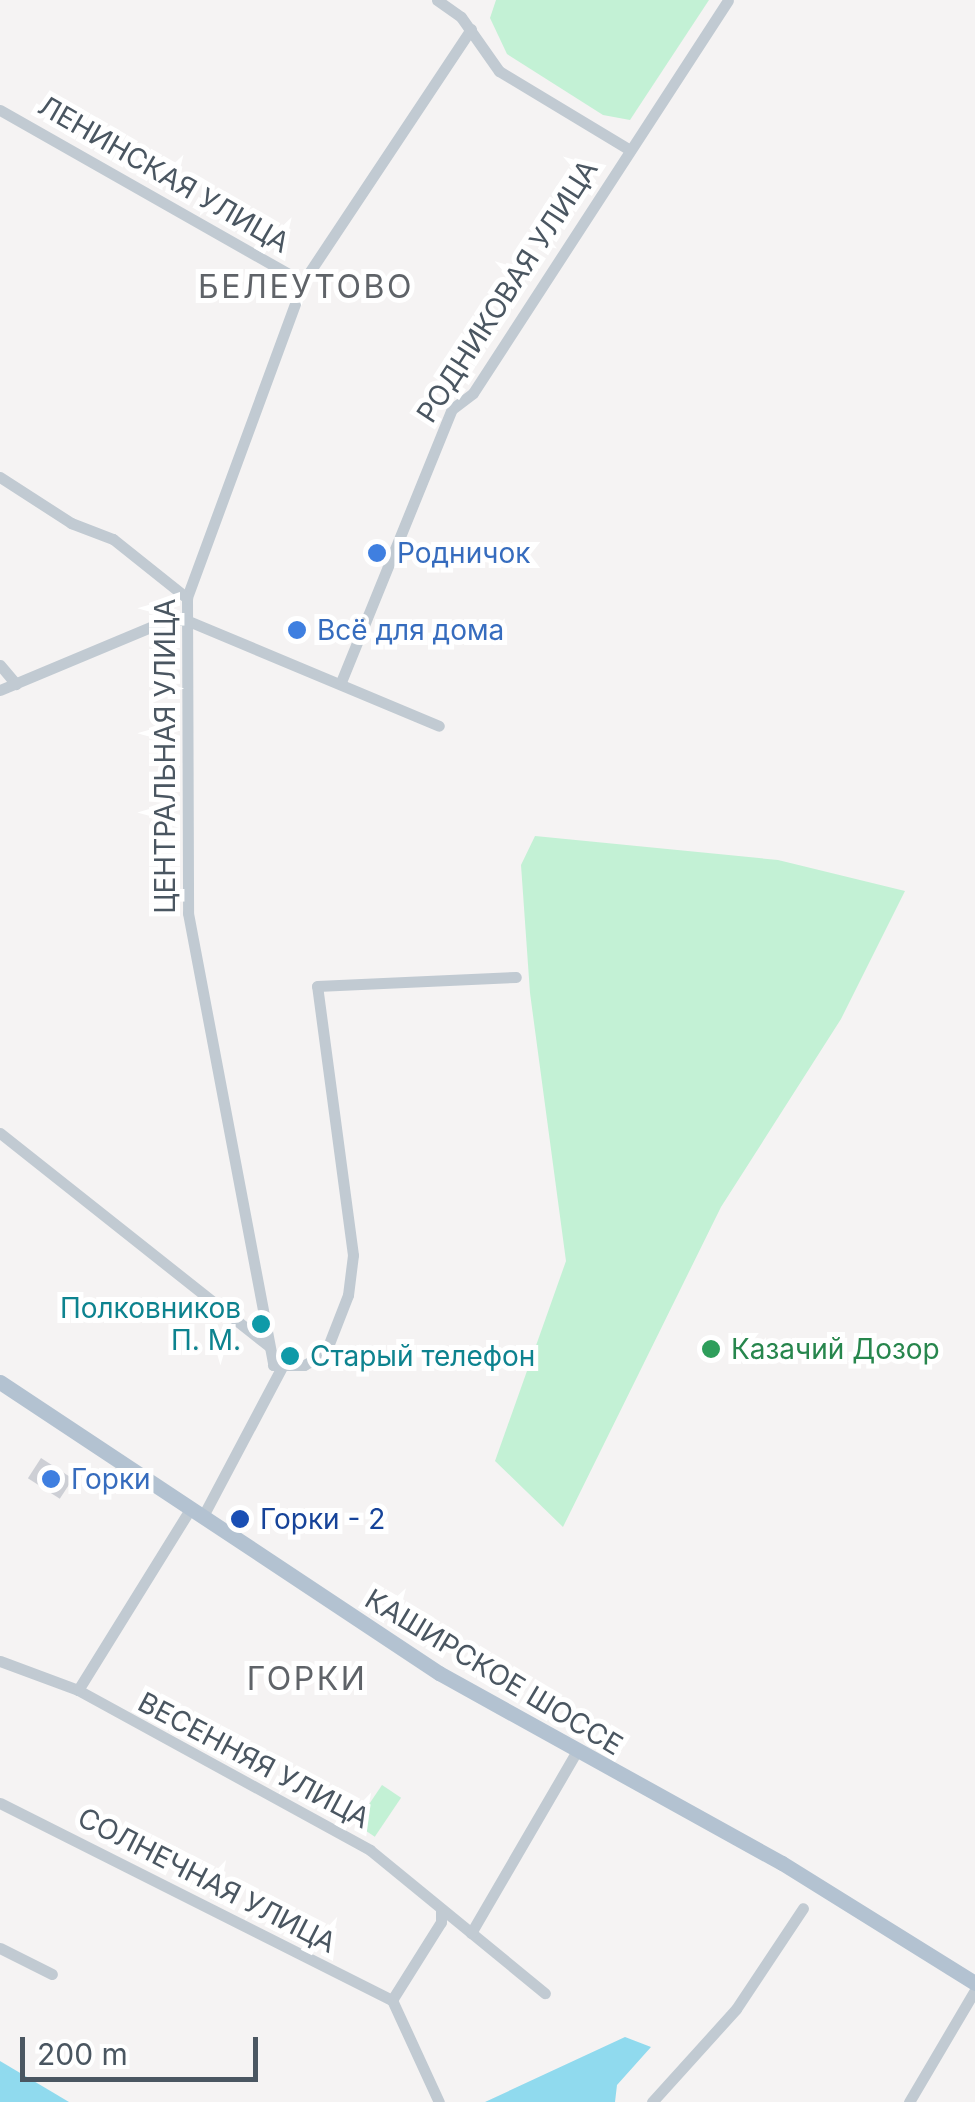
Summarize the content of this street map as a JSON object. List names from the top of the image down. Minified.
{"streets":{"main road":["КАШИРСКОЕ ШОССЕ"],"street":["ЛЕНИНСКАЯ УЛИЦА","РОДНИКОВАЯ УЛИЦА","ЦЕНТРАЛЬНАЯ УЛИЦА","ВЕСЕННЯЯ УЛИЦА","СОЛНЕЧНАЯ УЛИЦА"]},"crossings":[["ЛЕНИНСКАЯ УЛИЦА","ЦЕНТРАЛЬНАЯ УЛИЦА"]],"districts":["БЕЛЕУТОВО","ГОРКИ"],"places":["Родничок","Всё для дома","Полковников П. М.","Казачий Дозор","Старый телефон","Горки","Горки - 2"],"scale_bar":"200 m"}
